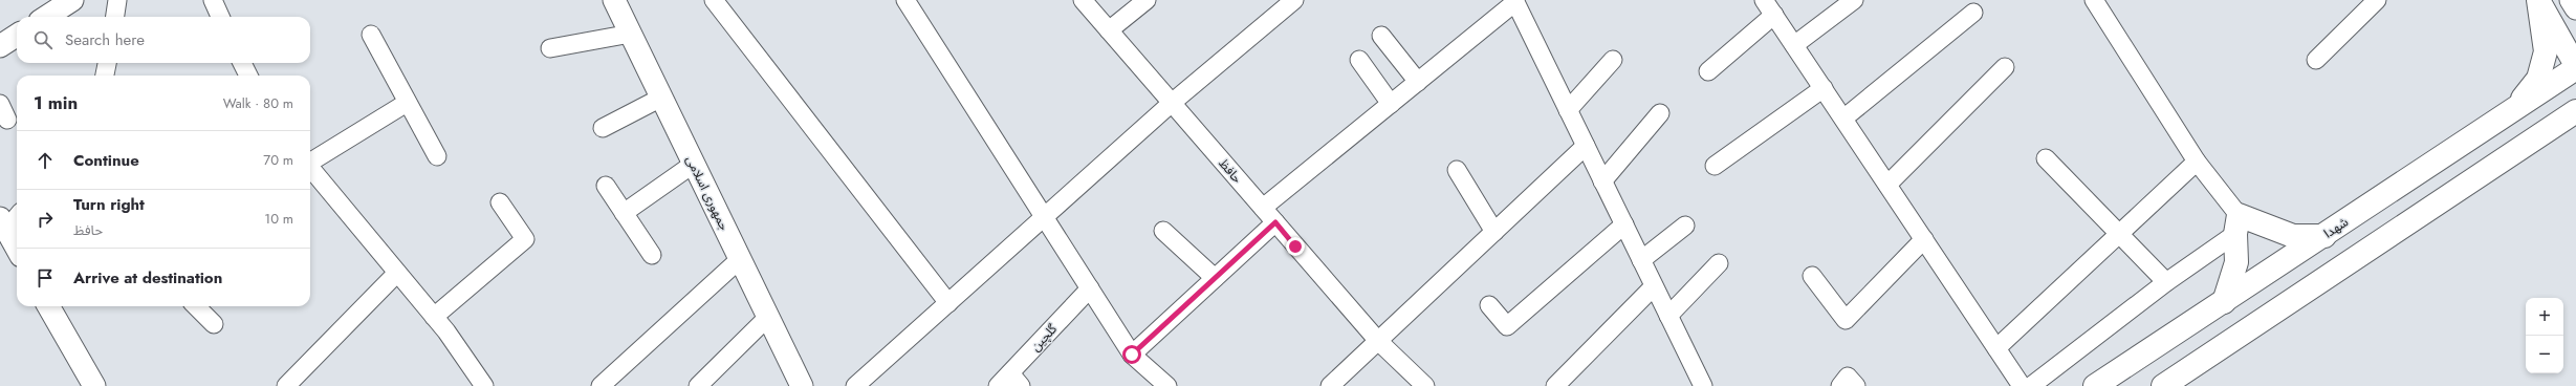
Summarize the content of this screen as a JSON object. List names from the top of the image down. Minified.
{"streets":{"main road":["شهدا"],"street":["حافظ","جمهوری اسلامی","گلچین"]},"page":{"search":"Search here","heading":["1 min","Walk · 80 m"],"list":[["Continue","70 m"],["Turn right","حافظ","10 m"],"Arrive at destination"],"map_buttons":["+","−"]}}
